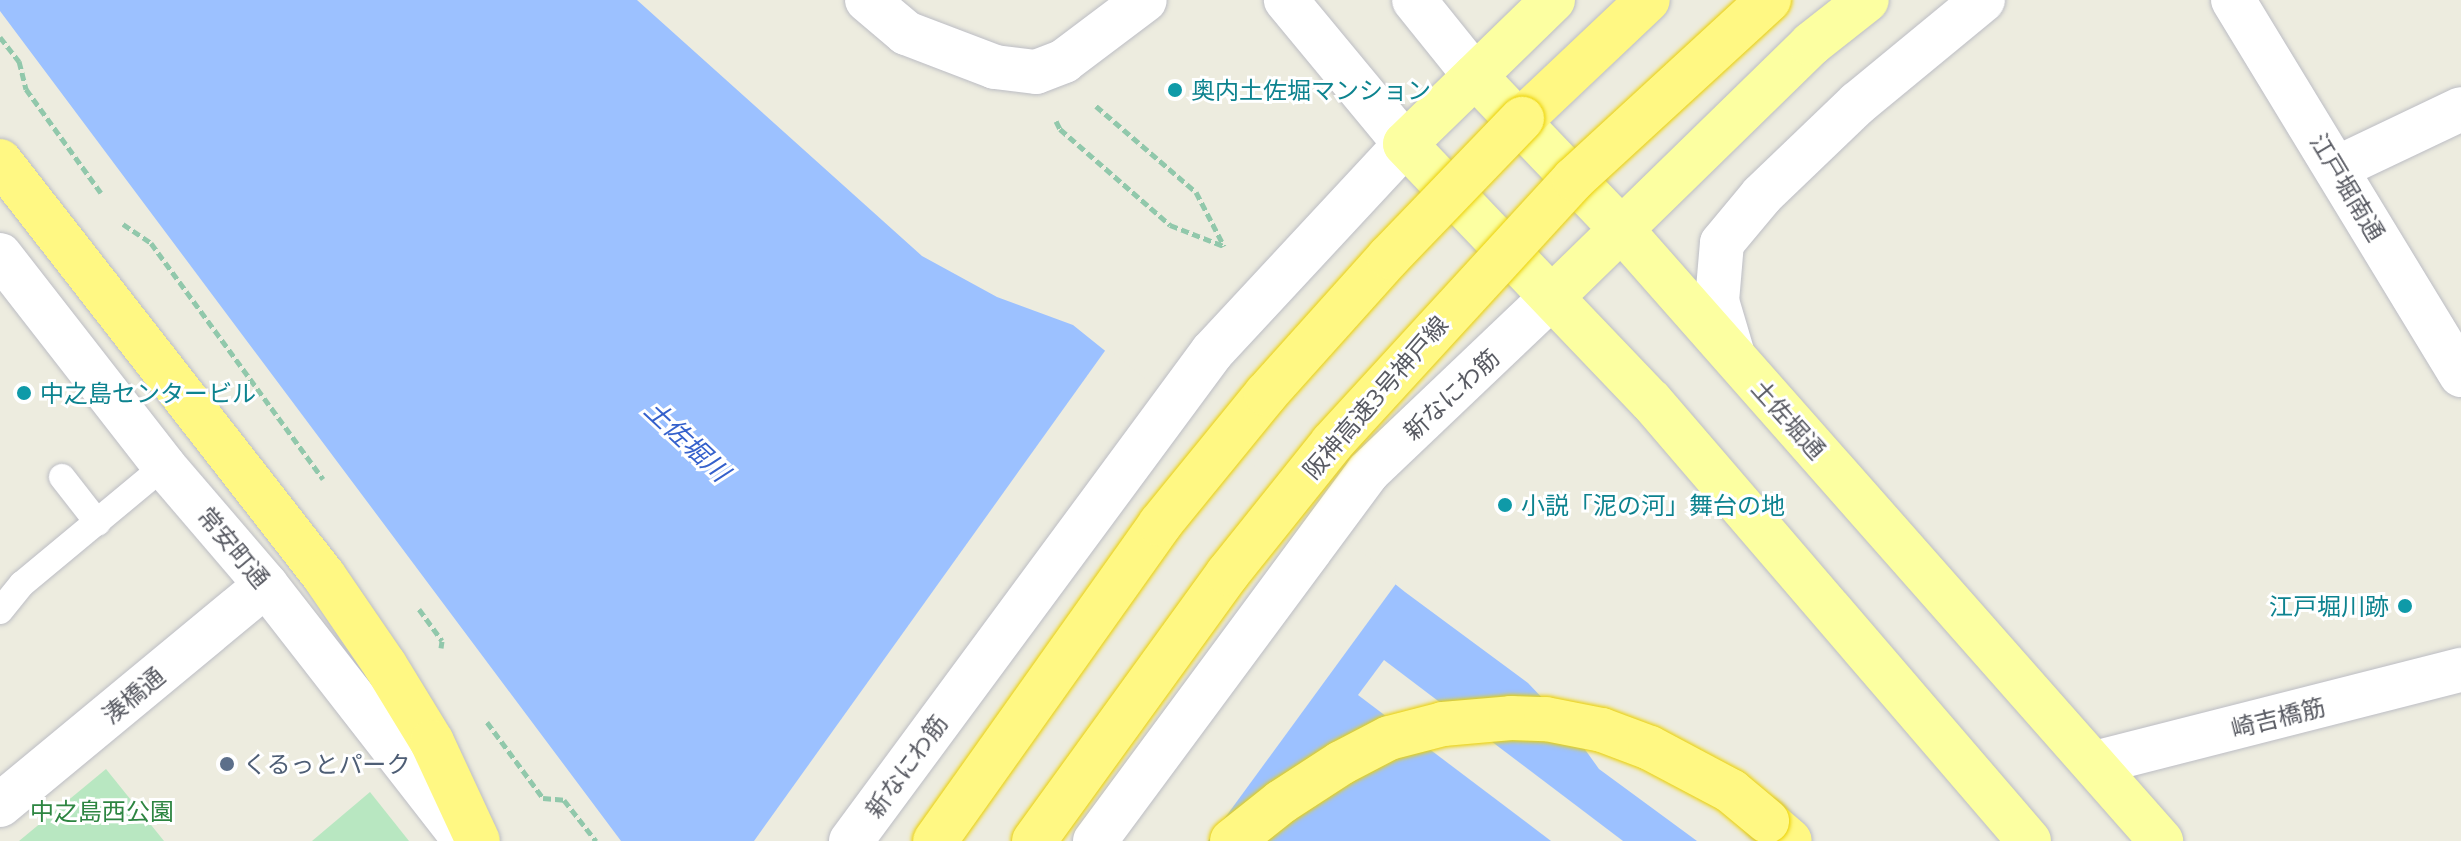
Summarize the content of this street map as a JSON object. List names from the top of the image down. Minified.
{"streets":{"highway":["阪神高速3号神戸線"],"main road":["新なにわ筋","土佐堀通"],"street":["江戸堀南通","常安町通","湊橋通","崎吉橋筋"]},"crossings":[["新なにわ筋","土佐堀通"],["土佐堀通","崎吉橋筋"],["常安町通","湊橋通"]],"water":["土佐堀川"],"parks":["中之島西公園"],"places":["奥内土佐堀マンション","中之島センタービル","小説「泥の河」舞台の地","江戸堀川跡","くるっとパーク"]}
